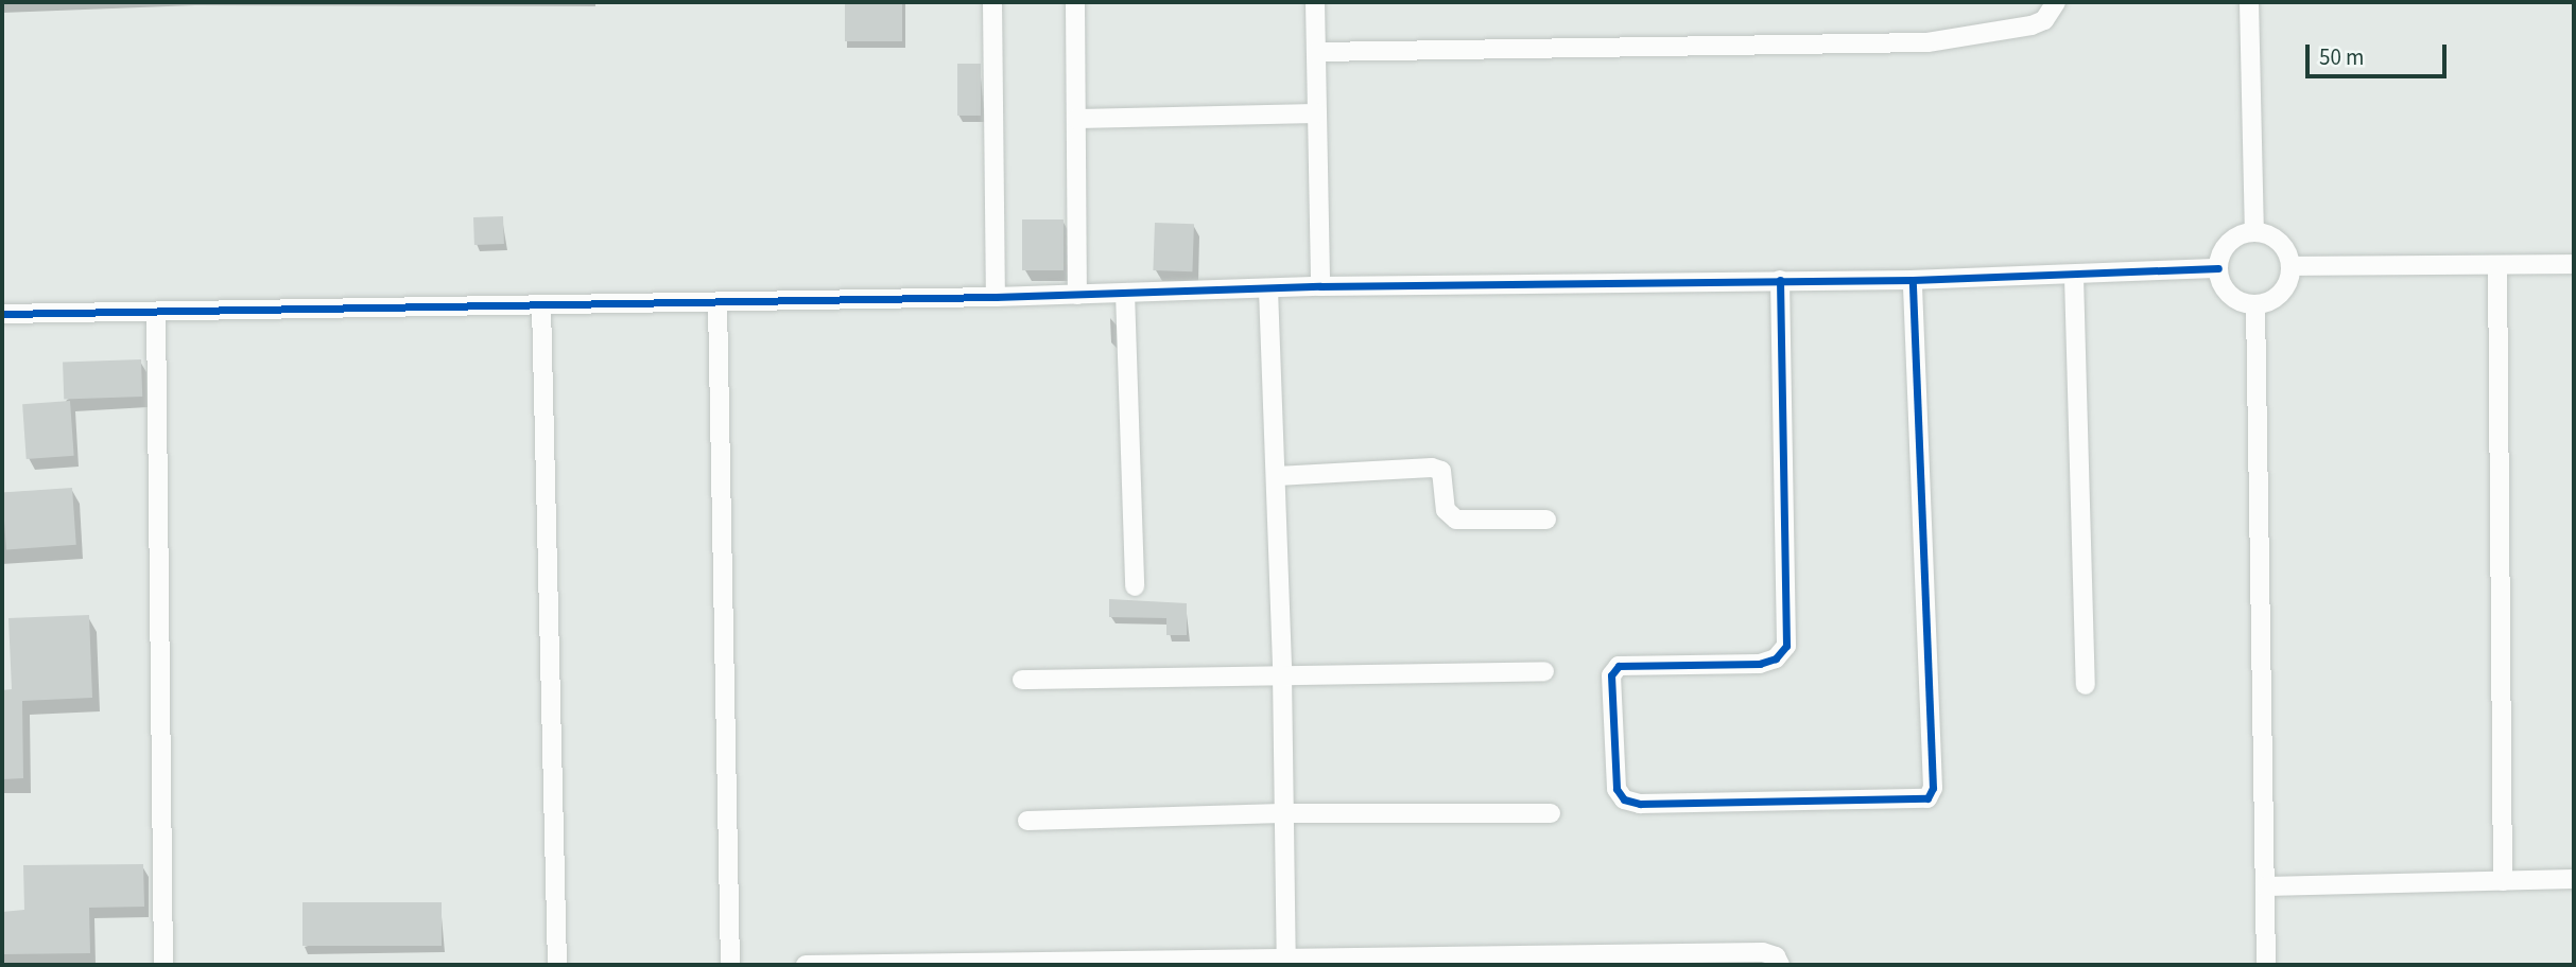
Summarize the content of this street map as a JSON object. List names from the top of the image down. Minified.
{"scale_bar":"50 m"}
